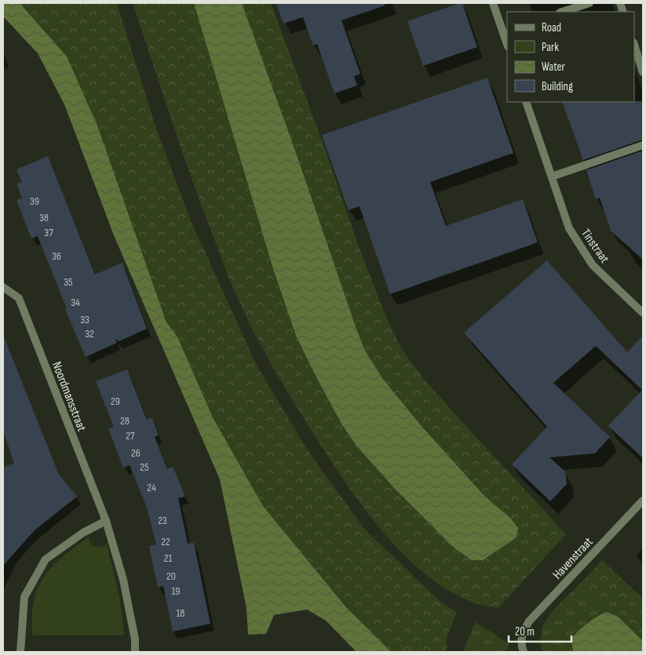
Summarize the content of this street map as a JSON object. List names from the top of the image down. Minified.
{"streets":{"street":["Tinstraat","Noordmansstraat","Havenstraat"]},"house_numbers":["39","38","37","36","35","34","33","32","29","28","27","26","25","24","23","22","21","20","19","18"],"legend":["Road","Park","Water","Building"],"scale_bar":"20 m"}
